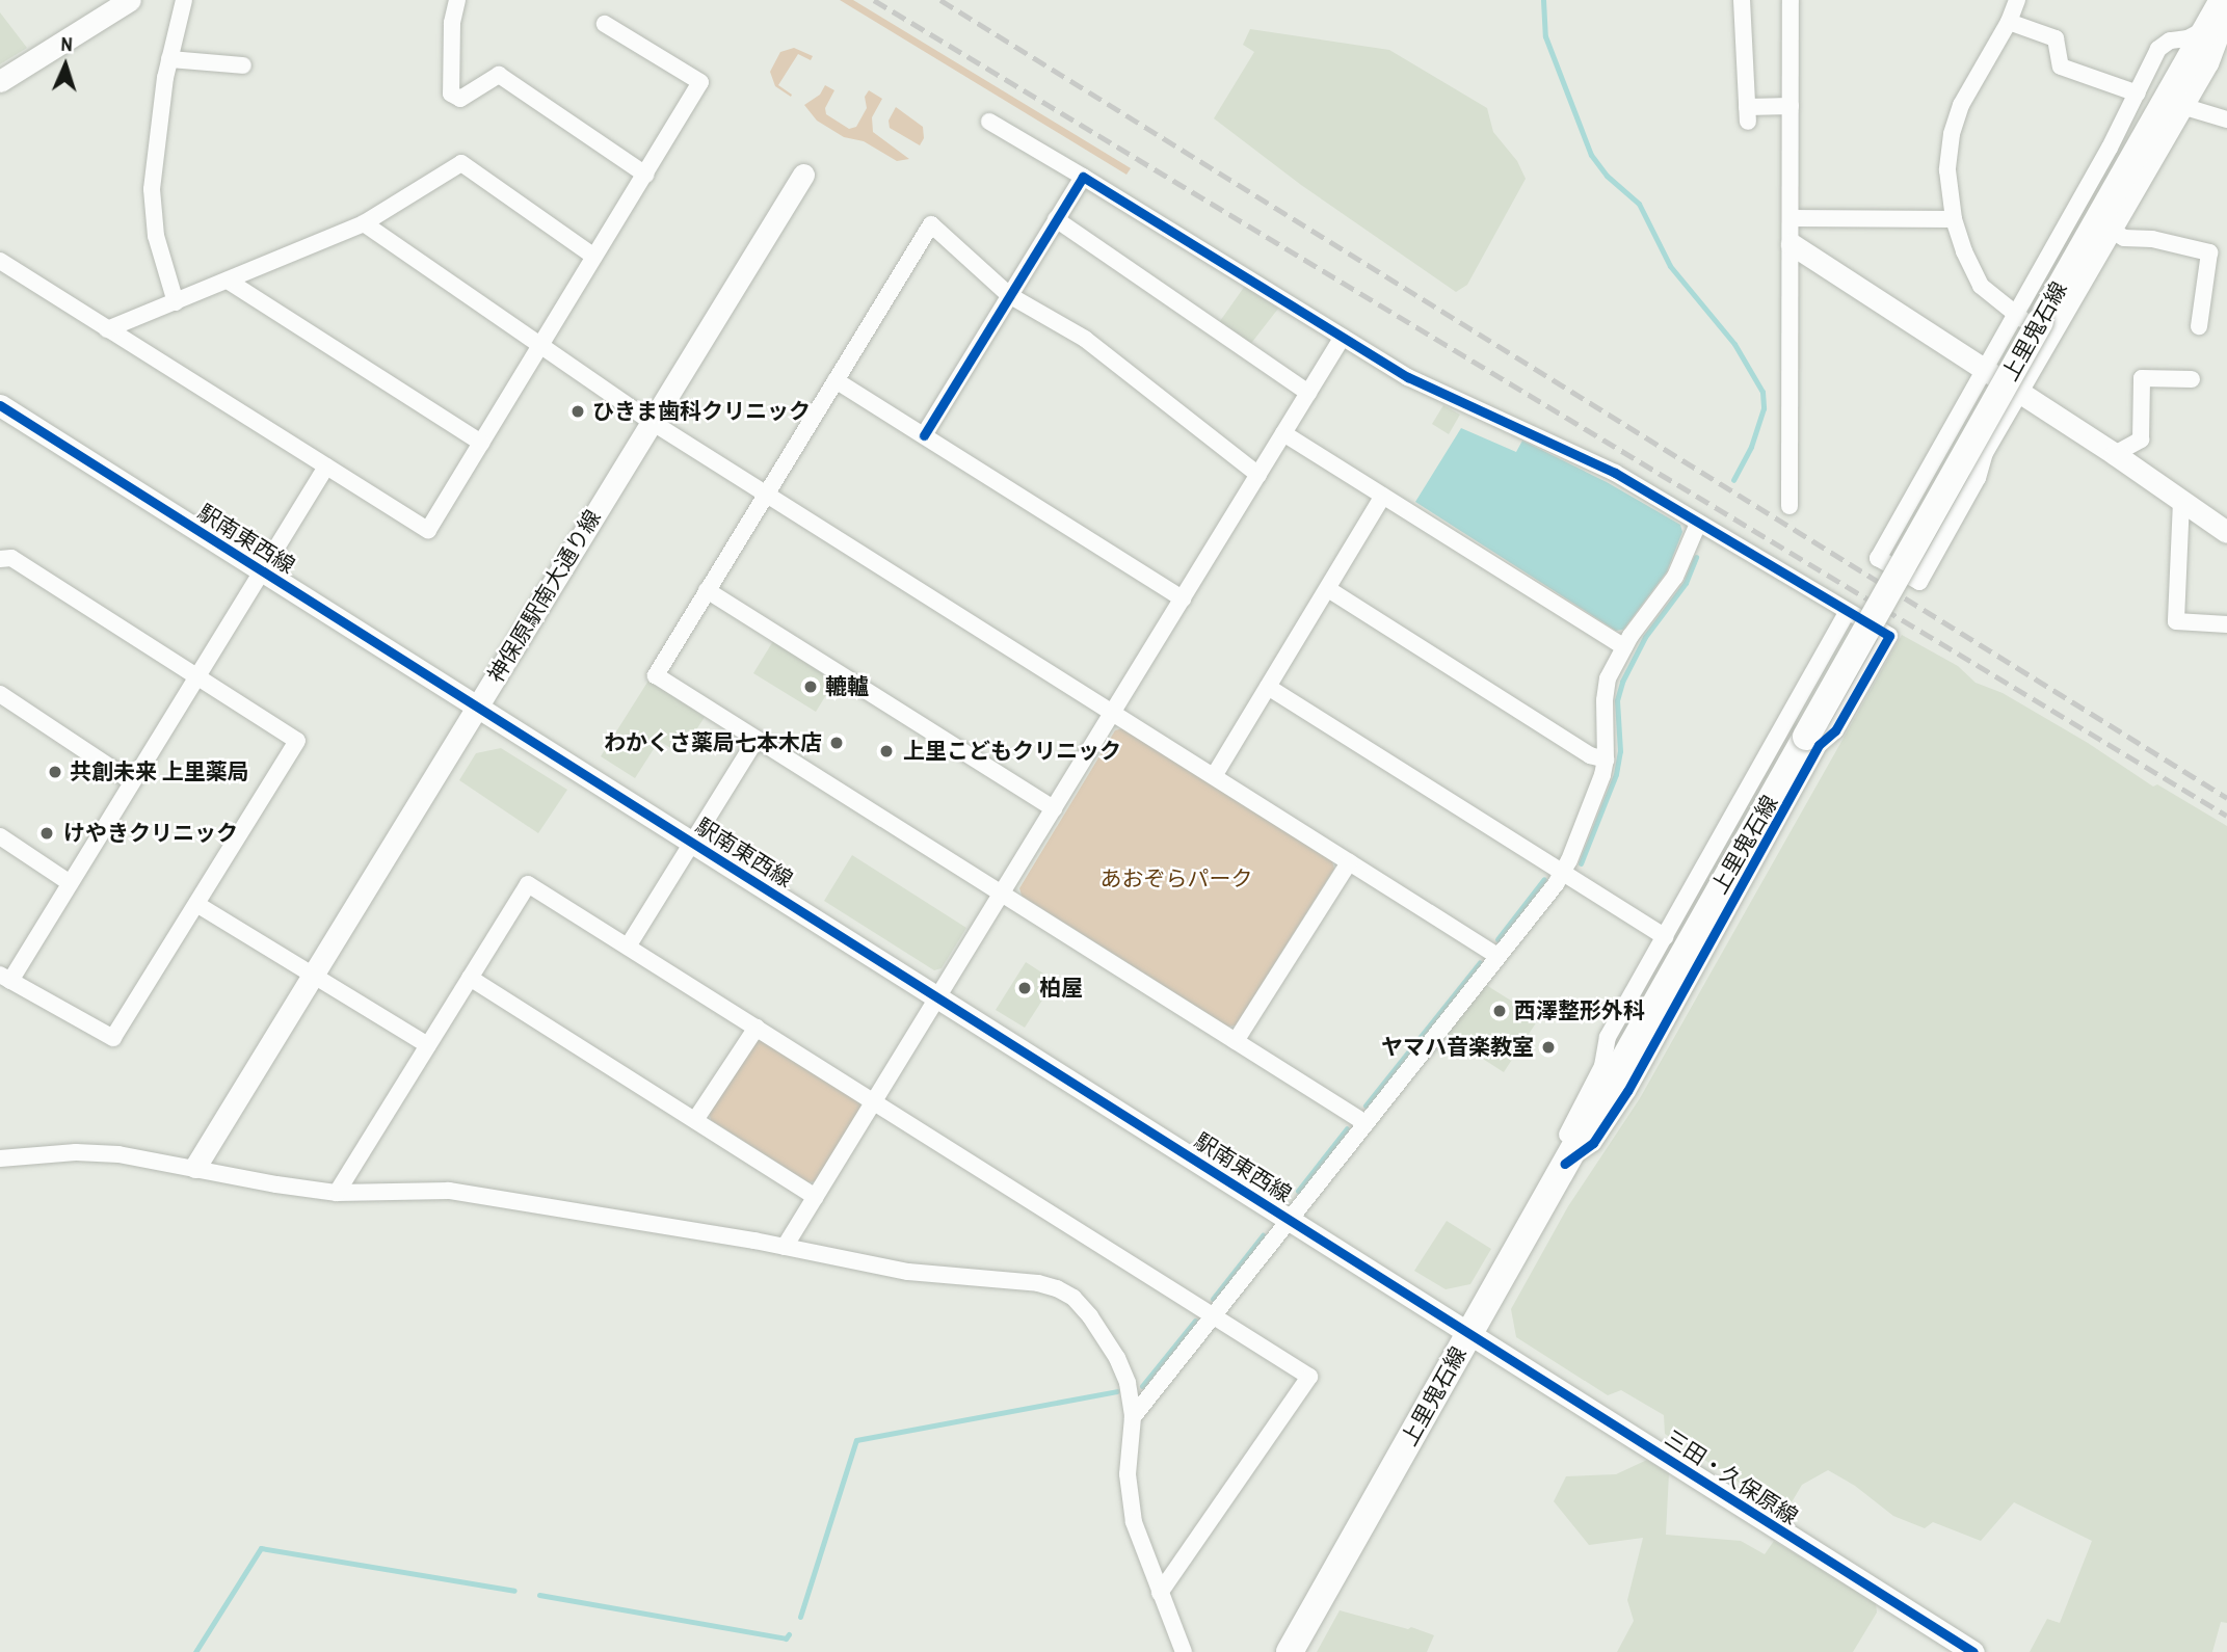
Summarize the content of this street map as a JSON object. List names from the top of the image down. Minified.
{"streets":{"main road":["上里鬼石線"],"street":["駅南東西線","神保原駅南大通り線","三田・久保原線"]},"crossings":[["上里鬼石線","駅南東西線"],["上里鬼石線","三田・久保原線"],["駅南東西線","神保原駅南大通り線"],["駅南東西線","三田・久保原線"]],"parks":["あおぞらパーク"],"places":["ひきま歯科クリニック","轆轤","わかくさ薬局七本木店","上里こどもクリニック","共創未来 上里薬局","けやきクリニック","柏屋","西澤整形外科","ヤマハ音楽教室"],"north":"top"}
